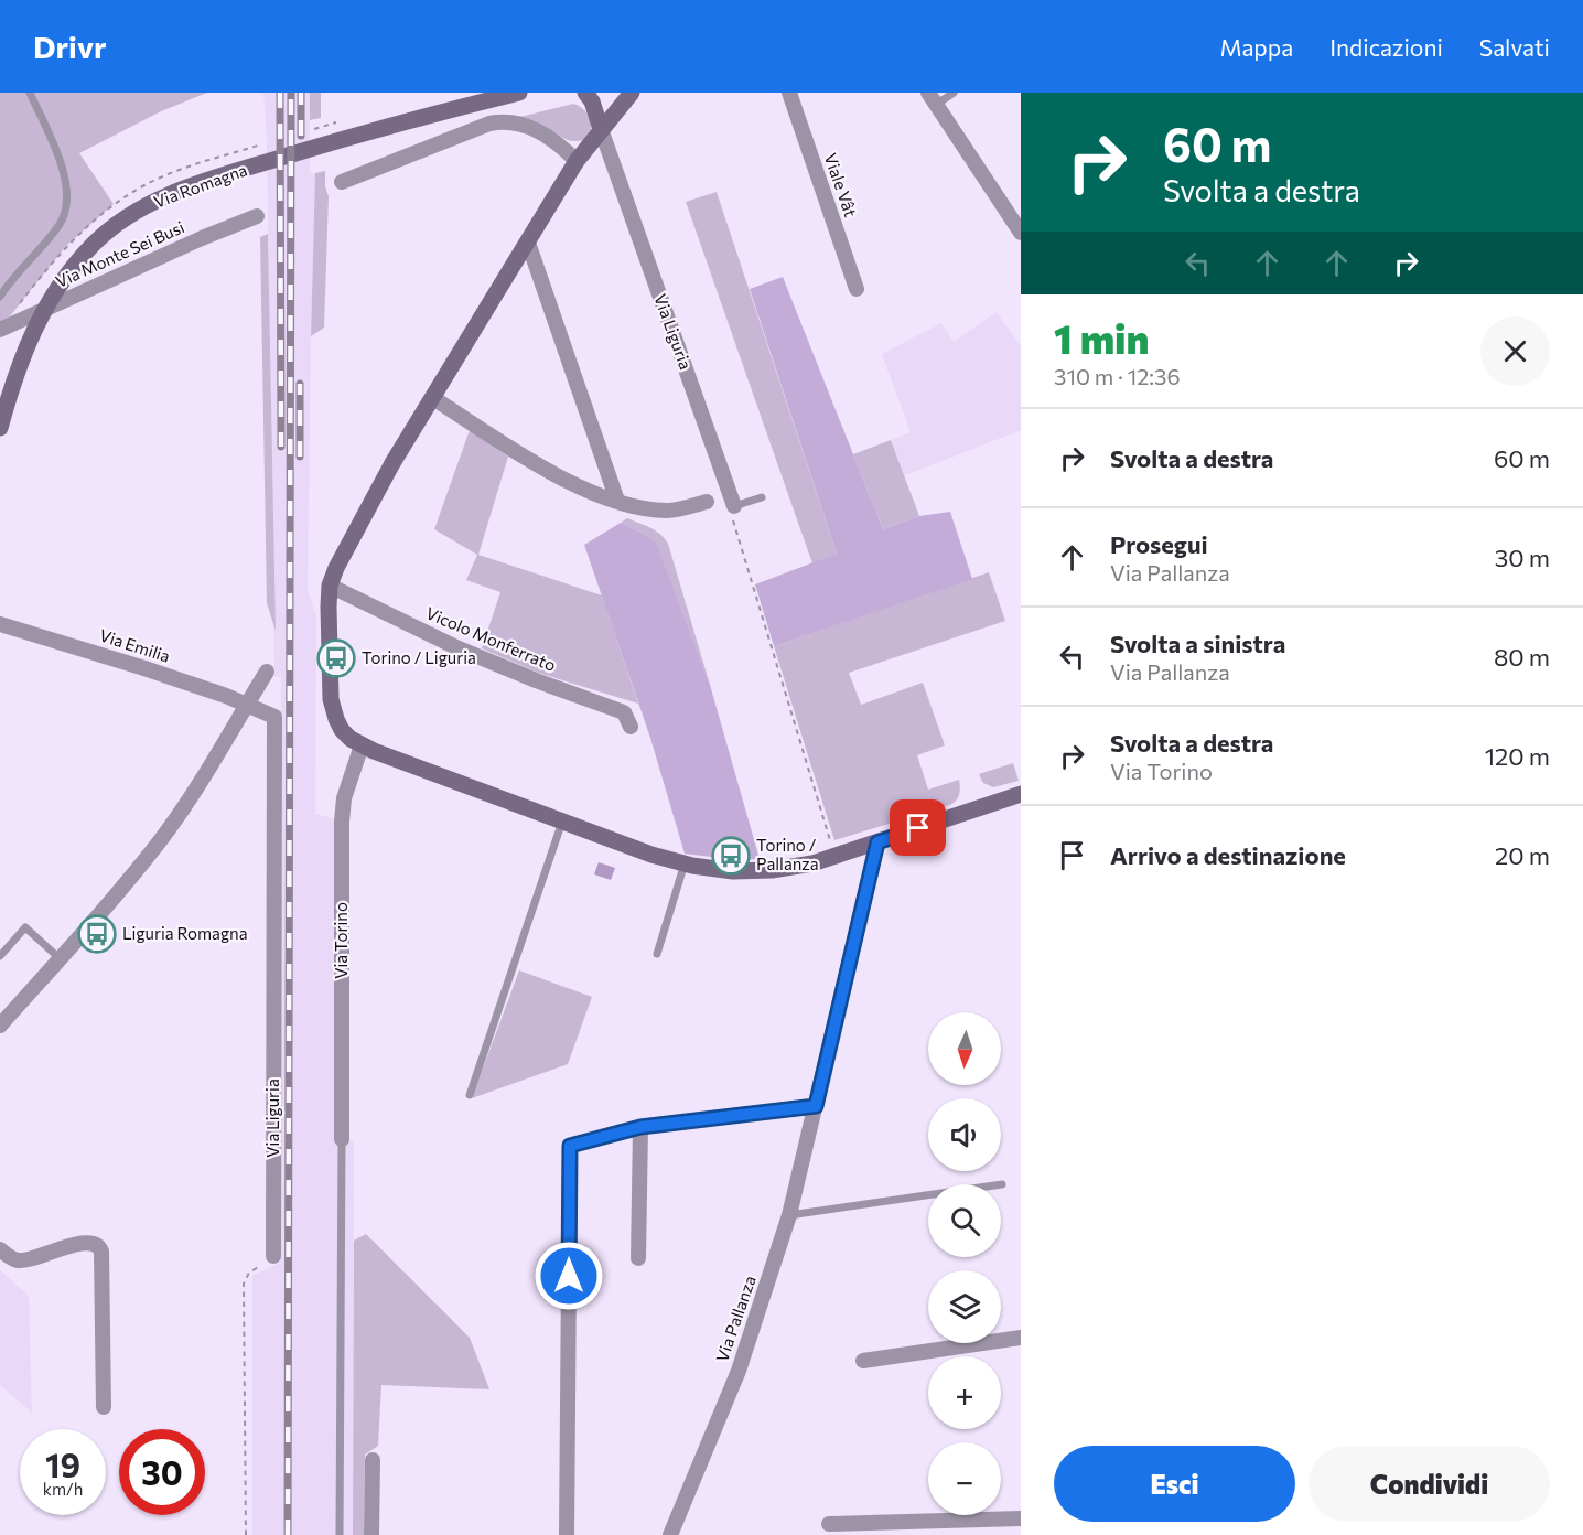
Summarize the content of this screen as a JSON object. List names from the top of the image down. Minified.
{"streets":{"main road":["Via Romagna","Via Liguria"],"street":["Viale Vât","Via Monte Sei Busi","Vicolo Monferrato","Via Emilia","Via Torino","Via Pallanza"]},"crossings":[["Via Romagna","Via Monte Sei Busi"],["Via Liguria","Via Emilia"]],"places":{"bus stop":["Torino / Liguria","Torino / Pallanza","Liguria Romagna"]},"north":"bottom","page":{"header":"Drivr","nav":["Mappa","Indicazioni","Salvati"],"turn":["60 m","Svolta a destra"],"heading":["1 min","310 m · 12:36"],"list":[{"name":"Svolta a destra","value":"60 m"},{"name":"Prosegui","note":"Via Pallanza","value":"30 m"},{"name":"Svolta a sinistra","note":"Via Pallanza","value":"80 m"},{"name":"Svolta a destra","note":"Via Torino","value":"120 m"},{"name":"Arrivo a destinazione","value":"20 m"}],"map_buttons":["+","−"],"speed":"19 km/h","limit":"30","buttons":["Esci","Condividi"]}}
